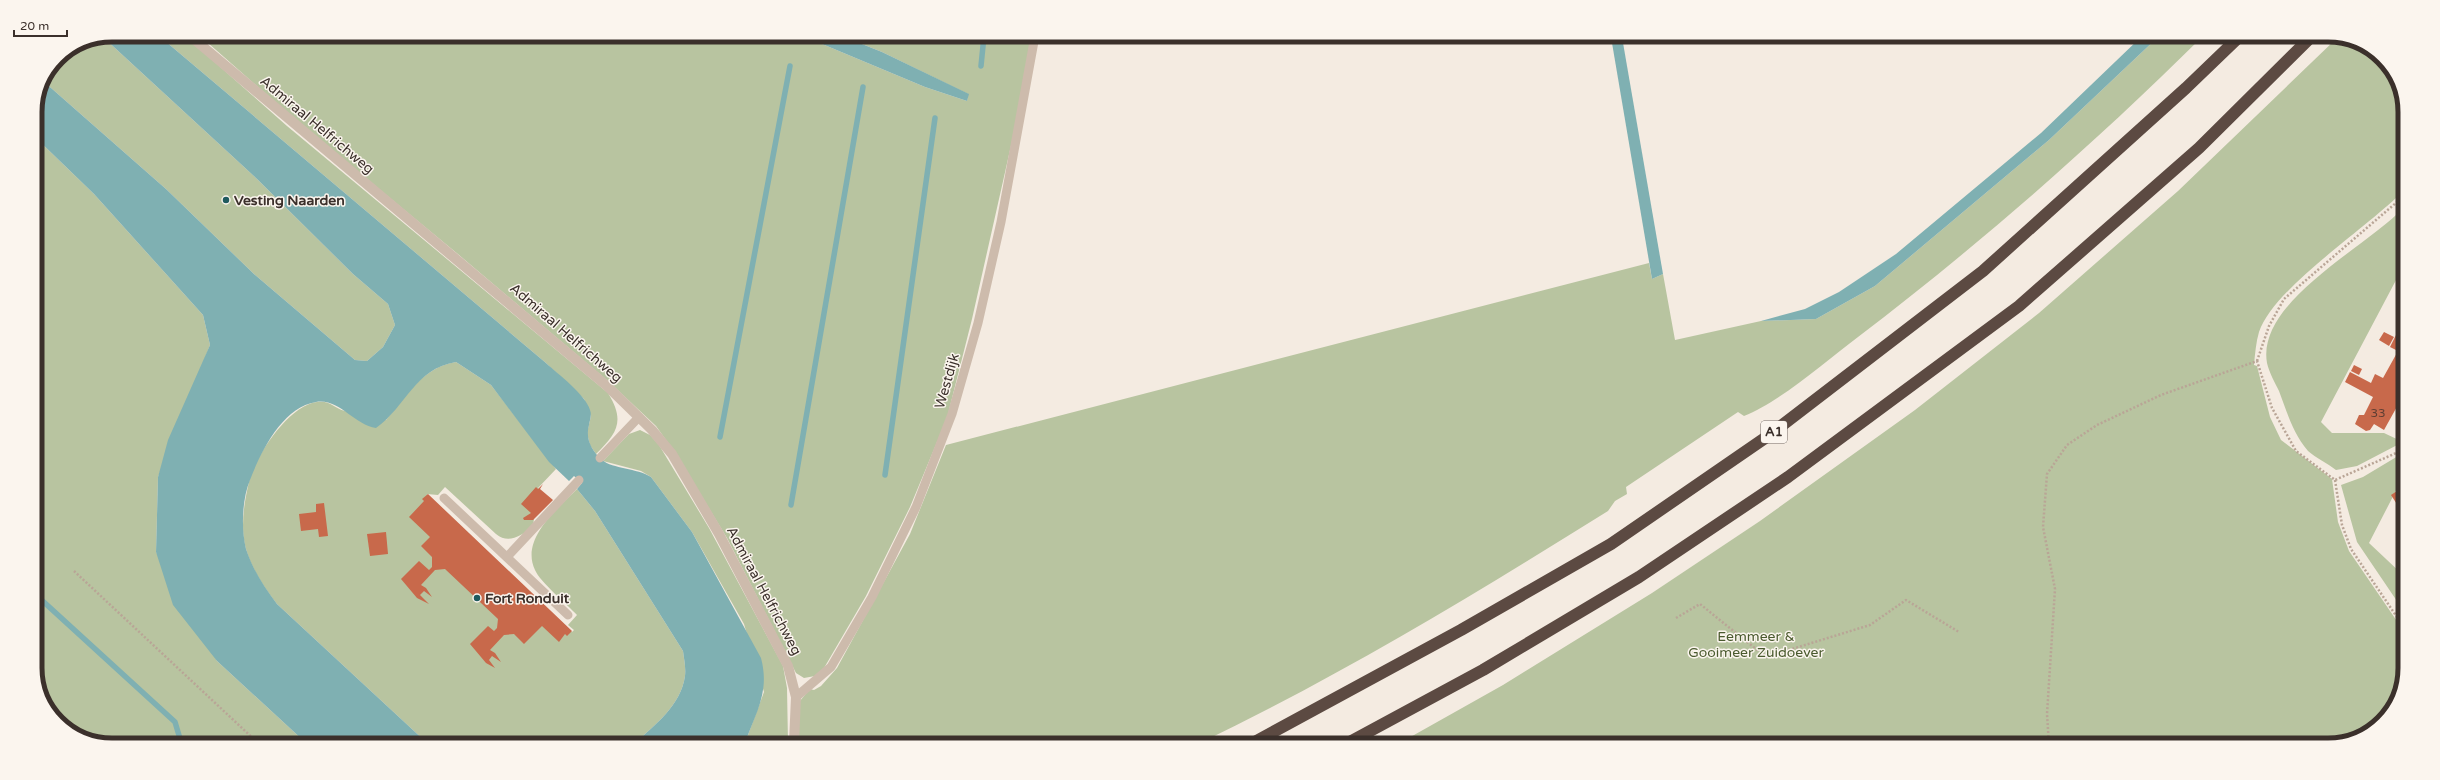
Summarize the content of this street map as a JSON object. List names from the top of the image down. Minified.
{"streets":{"highway":["A1"],"street":["Admiraal Helfrichweg"],"lane":["Westdijk"]},"crossings":[["Admiraal Helfrichweg","Westdijk"]],"parks":["Eemmeer & Gooimeer Zuidoever"],"places":["Vesting Naarden","Fort Ronduit"],"house_numbers":["33"],"scale_bar":"20 m"}
